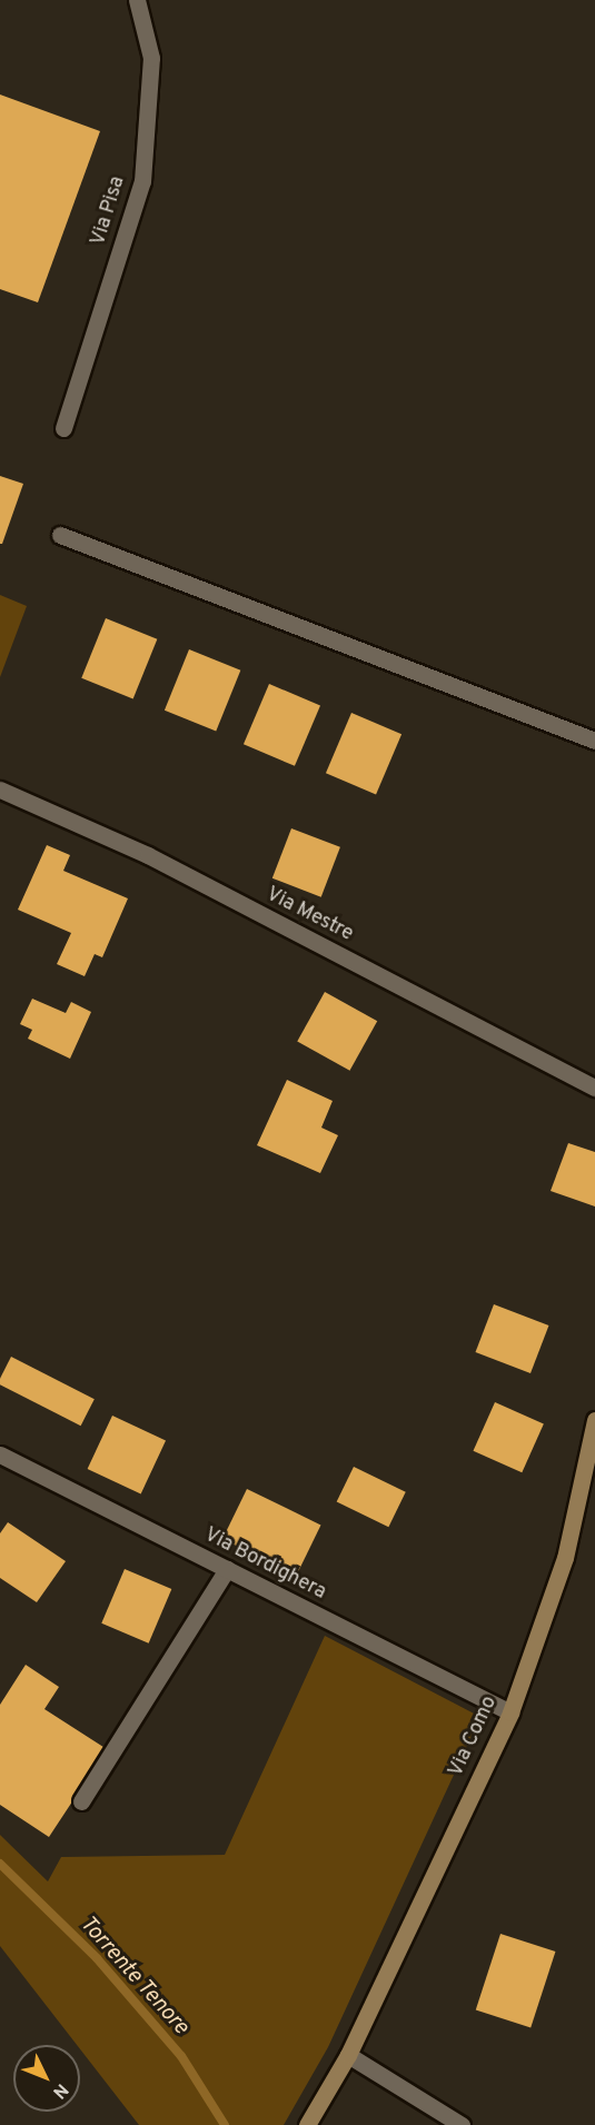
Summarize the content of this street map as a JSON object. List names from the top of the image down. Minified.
{"streets":{"main road":["Via Como"],"street":["Via Pisa","Via Mestre","Via Bordighera"]},"crossings":[["Via Bordighera","Via Como"]],"water":["Torrente Tenore"],"north":"bottom right"}
